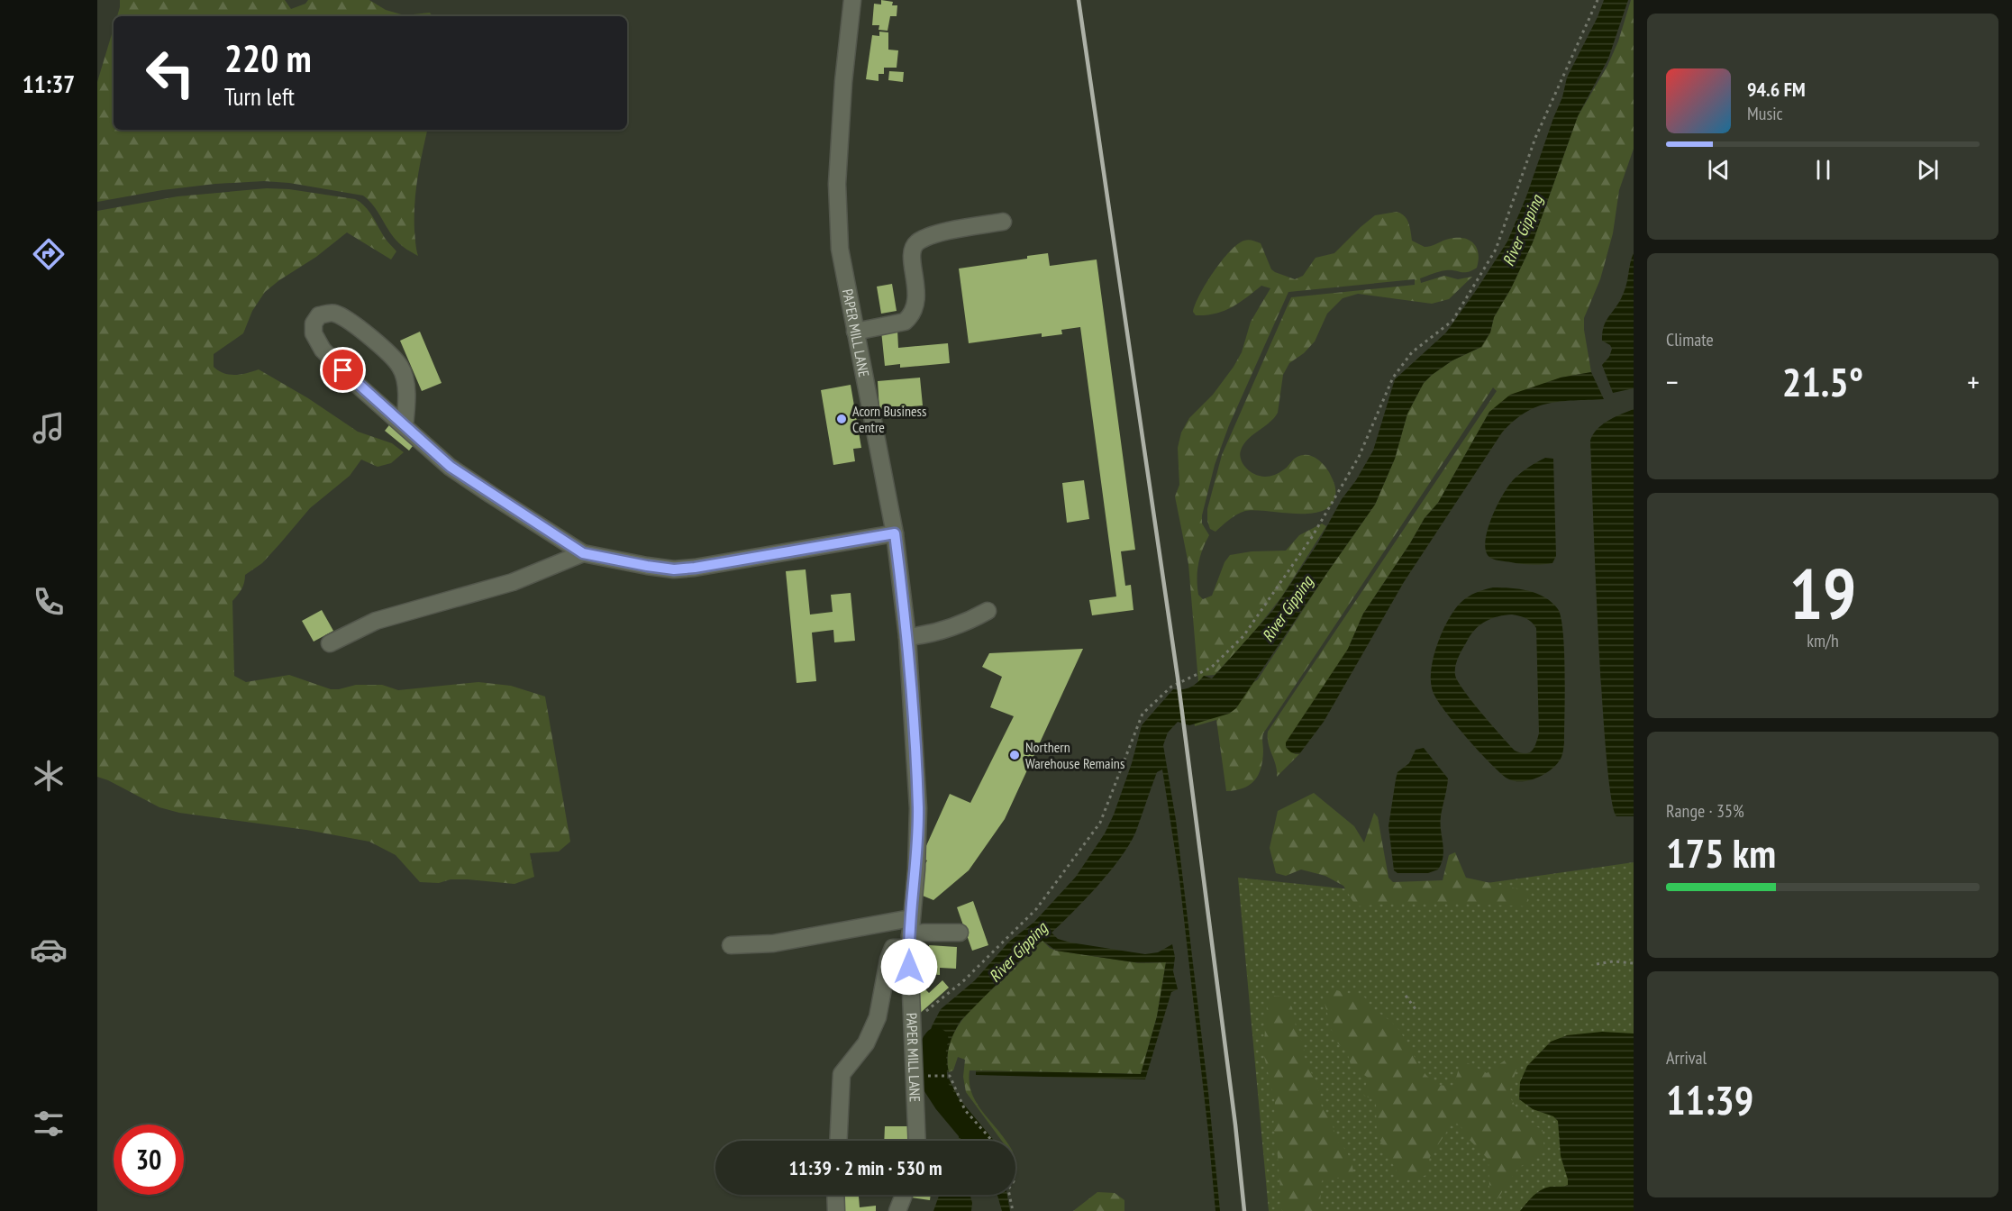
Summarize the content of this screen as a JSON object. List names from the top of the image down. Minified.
{"streets":{"street":["PAPER MILL LANE"]},"water":["River Gipping"],"places":["Acorn Business Centre","Northern Warehouse Remains"],"page":{"tabs":"11:37","turn":["220 m","Turn left"],"song":["94.6 FM","Music"],"tile":["Climate",["19","km/h"],["Range · 35%","175 km"],["Arrival","11:39"]],"heat":["−","21.5°","+"],"limit":"30","trip":"11:39 · 2 min · 530 m"}}
